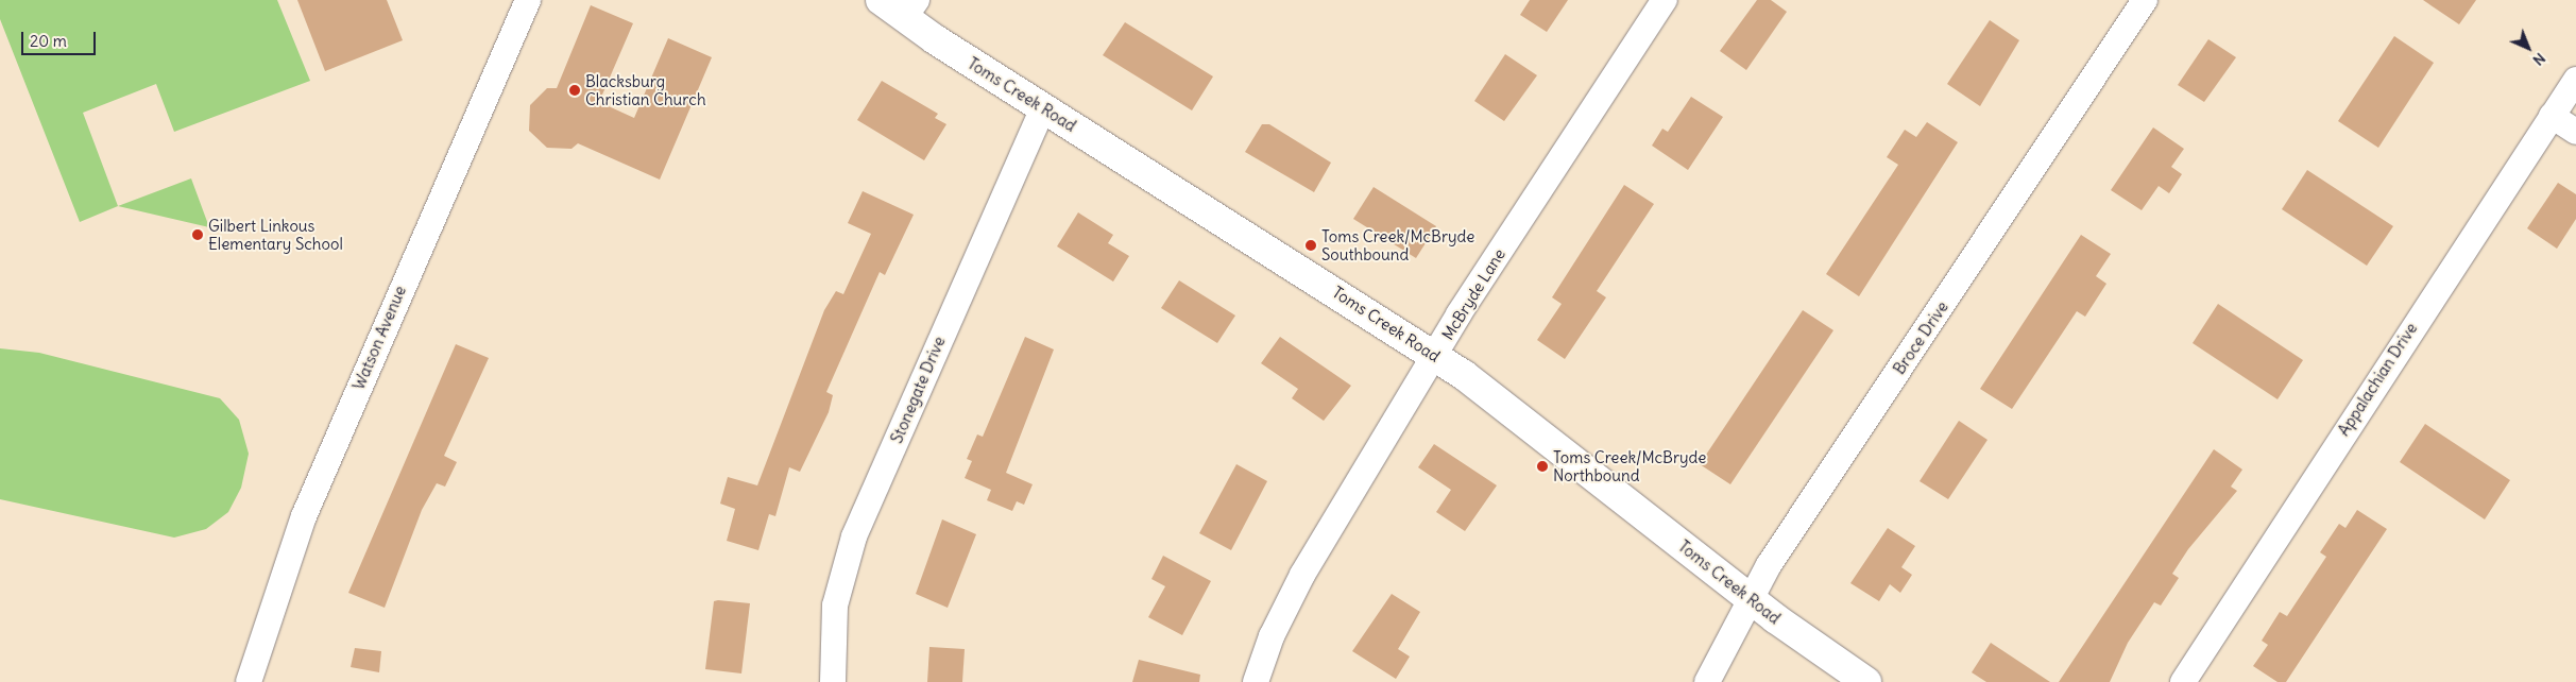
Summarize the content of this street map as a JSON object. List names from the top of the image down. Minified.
{"streets":{"main road":["Toms Creek Road"],"street":["McBryde Lane","Watson Avenue","Broce Drive","Appalachian Drive","Stonegate Drive"]},"crossings":[["Toms Creek Road","McBryde Lane"],["Toms Creek Road","Broce Drive"],["Toms Creek Road","Stonegate Drive"]],"places":["Blacksburg Christian Church","Gilbert Linkous Elementary School","Toms Creek/McBryde Southbound","Toms Creek/McBryde Northbound"],"scale_bar":"20 m","north":"bottom right"}
